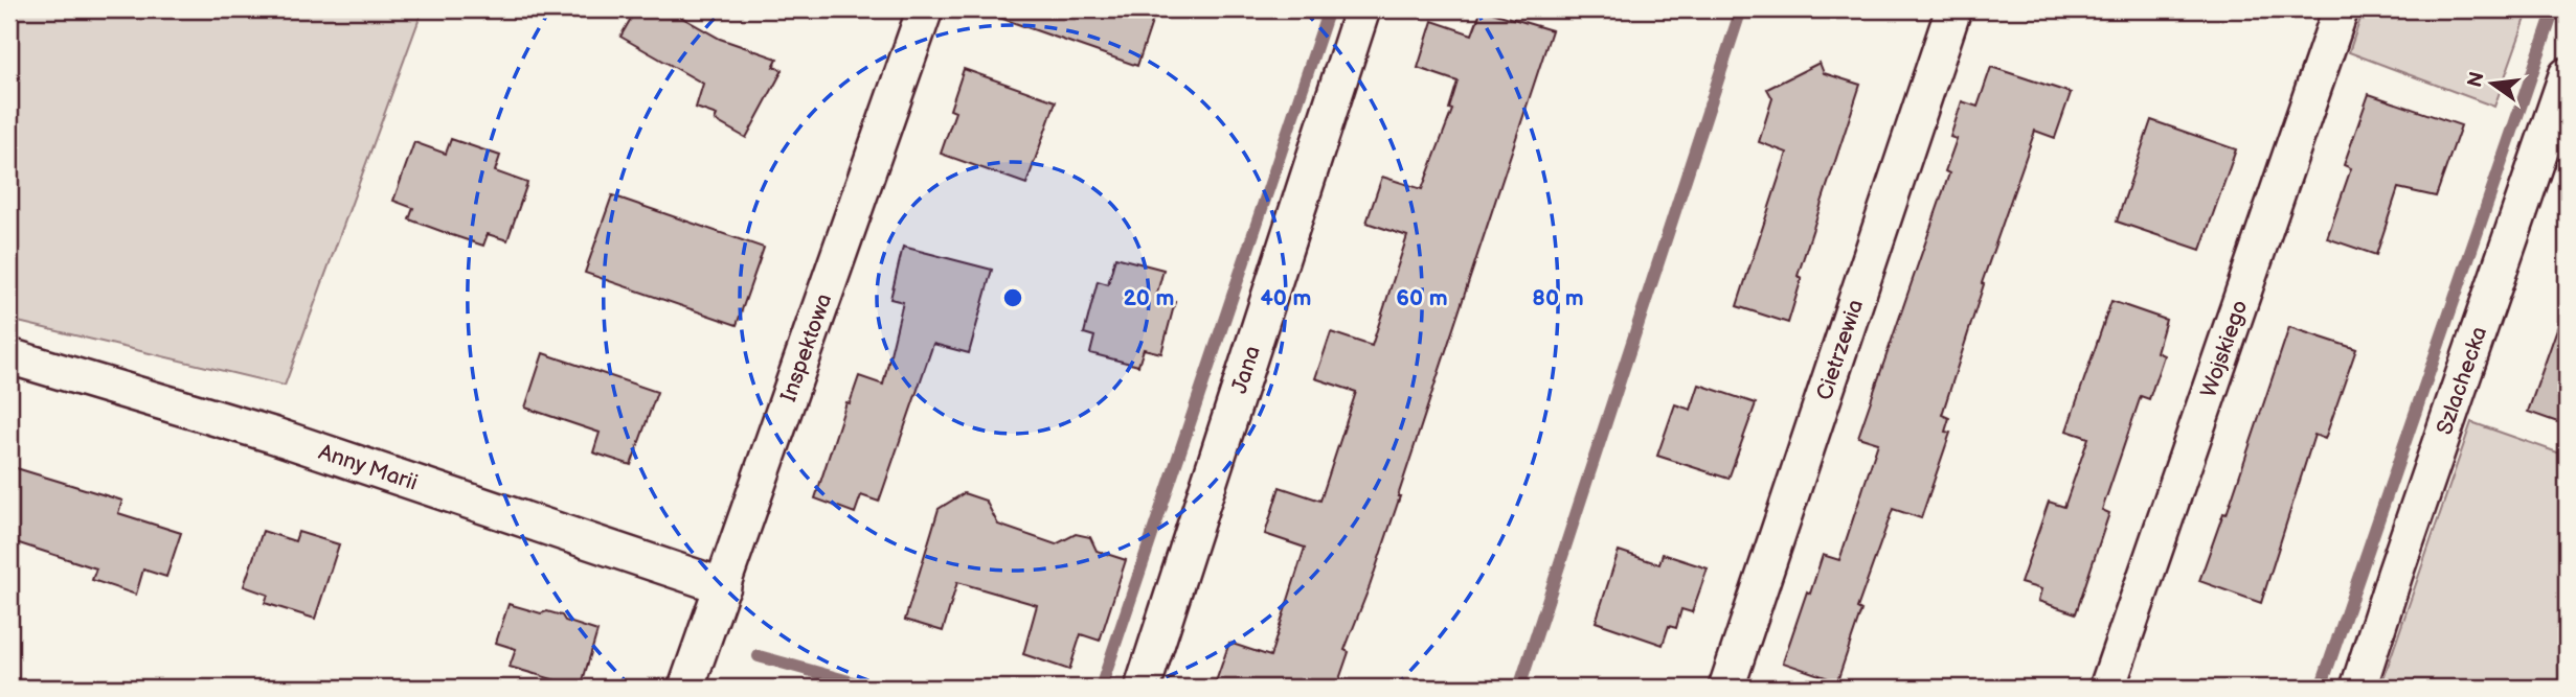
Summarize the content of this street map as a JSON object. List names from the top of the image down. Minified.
{"streets":{"street":["Inspektowa","Cietrzewia","Wojskiego","Jana","Szlachecka","Anny Marii"]},"crossings":[["Inspektowa","Anny Marii"]],"north":"left","rings":["20 m","40 m","60 m","80 m"]}
